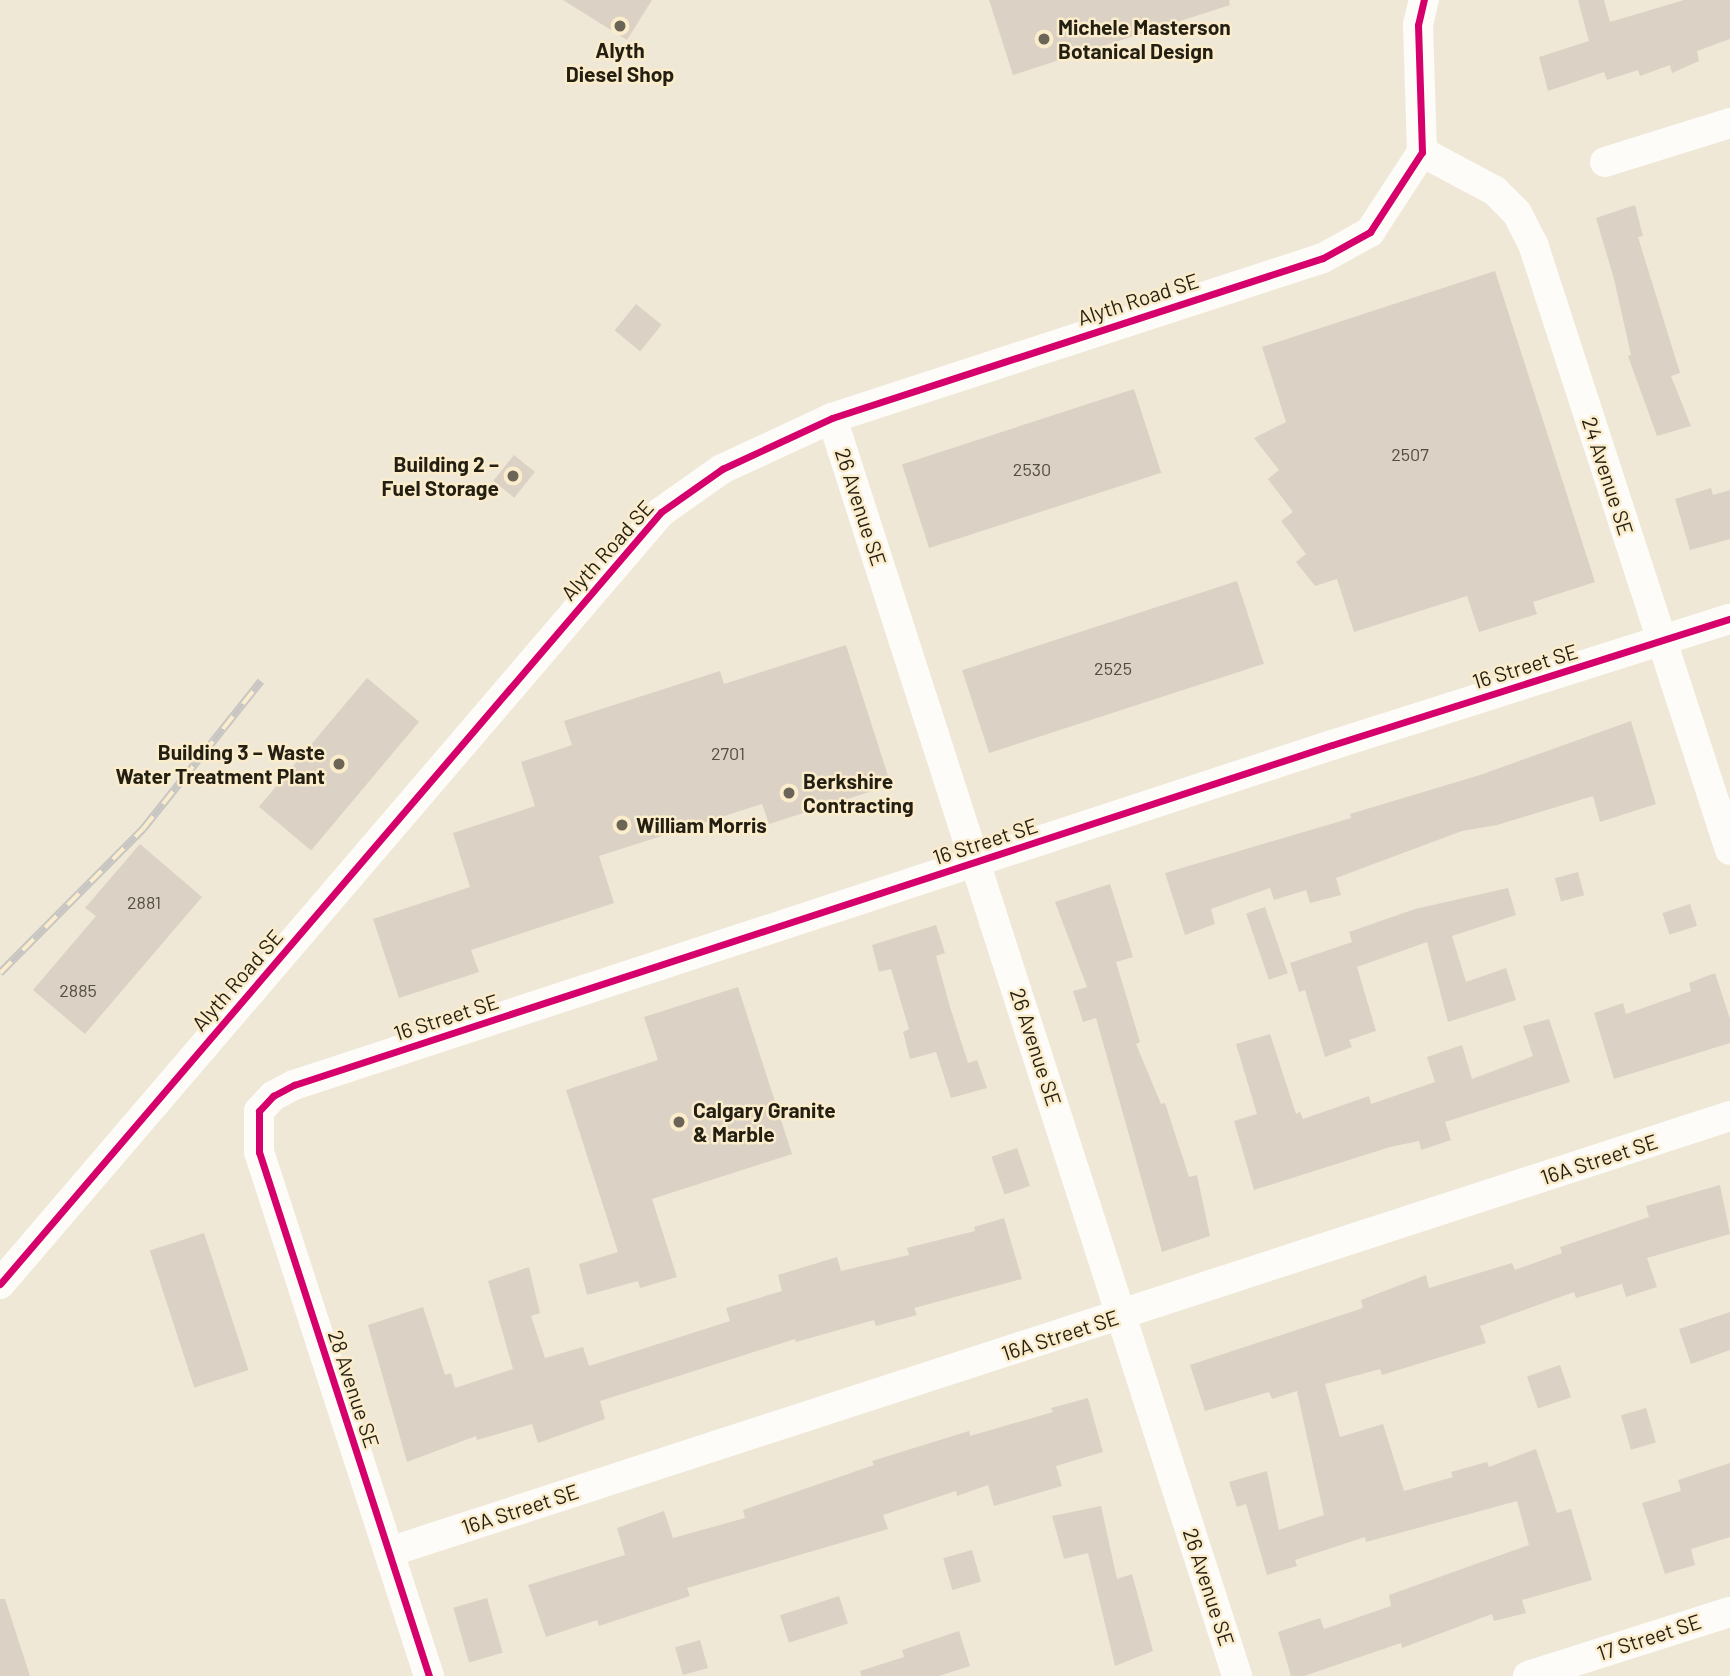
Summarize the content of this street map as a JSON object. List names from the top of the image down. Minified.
{"streets":{"street":["Alyth Road SE","24 Avenue SE","26 Avenue SE","16 Street SE","16A Street SE","28 Avenue SE","17 Street SE"]},"crossings":[["Alyth Road SE","24 Avenue SE"],["Alyth Road SE","26 Avenue SE"],["24 Avenue SE","16 Street SE"],["26 Avenue SE","16 Street SE"],["26 Avenue SE","16A Street SE"],["16 Street SE","28 Avenue SE"],["16A Street SE","28 Avenue SE"]],"places":["Alyth Diesel Shop","Michele Masterson Botanical Design","Building 2 – Fuel Storage","Building 3 – Waste Water Treatment Plant","Berkshire Contracting","William Morris","Calgary Granite & Marble"],"house_numbers":["2507","2530","2525","2701","2881","2885"]}
